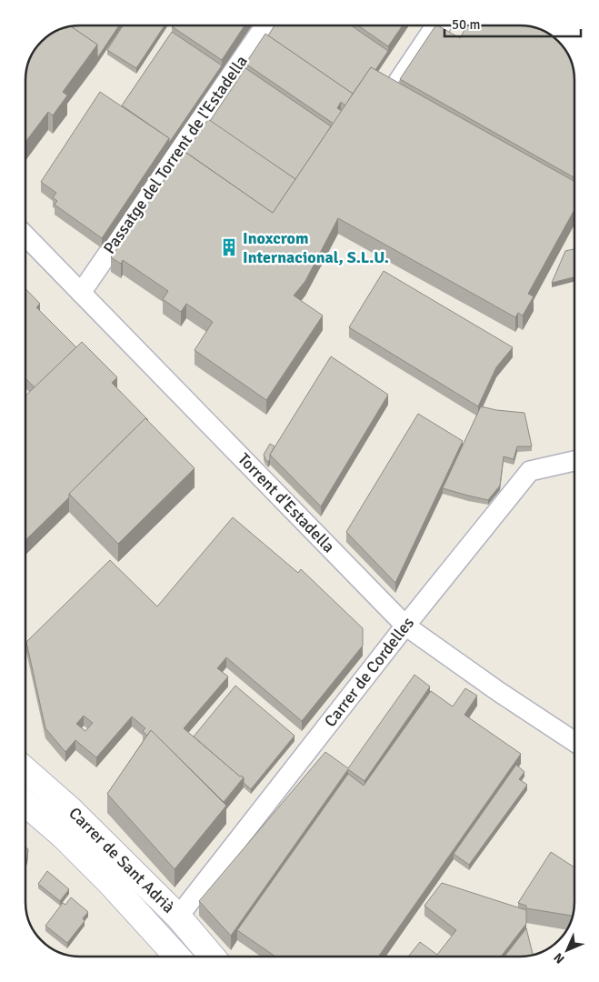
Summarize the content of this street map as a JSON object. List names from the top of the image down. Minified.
{"streets":{"street":["Passatge del Torrent de l'Estadella","Torrent d'Estadella","Carrer de Cordelles","Carrer de Sant Adrià"]},"crossings":[["Passatge del Torrent de l'Estadella","Torrent d'Estadella"],["Torrent d'Estadella","Carrer de Cordelles"],["Carrer de Cordelles","Carrer de Sant Adrià"]],"places":{"building":["Inoxcrom Internacional, S.L.U."]},"scale_bar":"50 m","north":"bottom left"}
